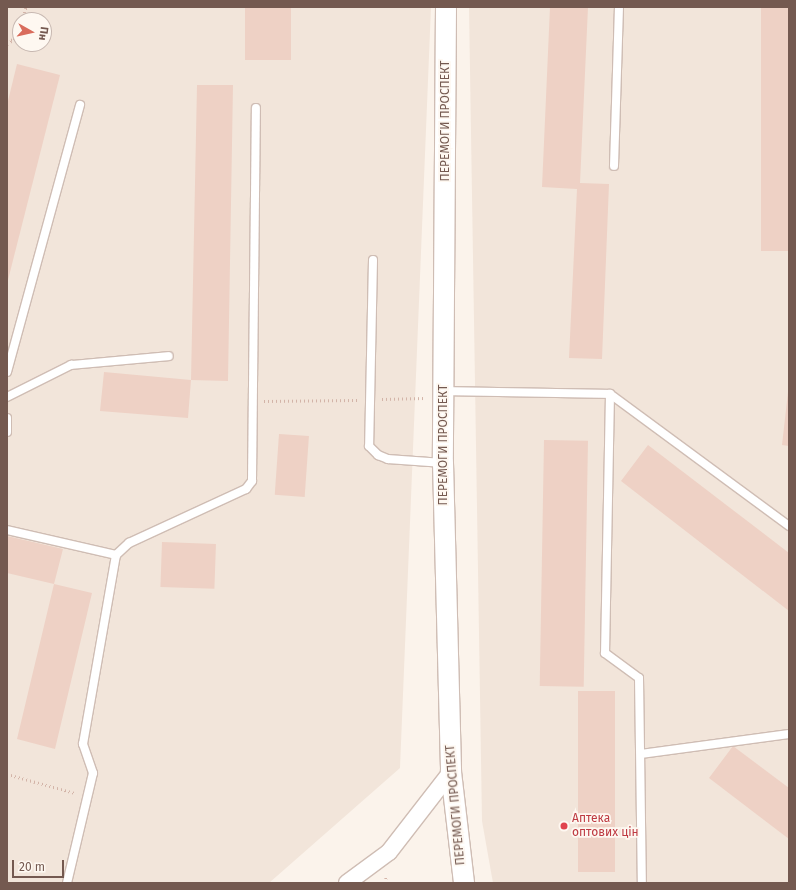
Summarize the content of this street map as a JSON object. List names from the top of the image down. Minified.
{"streets":{"street":["ПЕРЕМОГИ ПРОСПЕКТ"]},"places":["Аптека оптових цін"],"scale_bar":"20 m","north":"right"}
